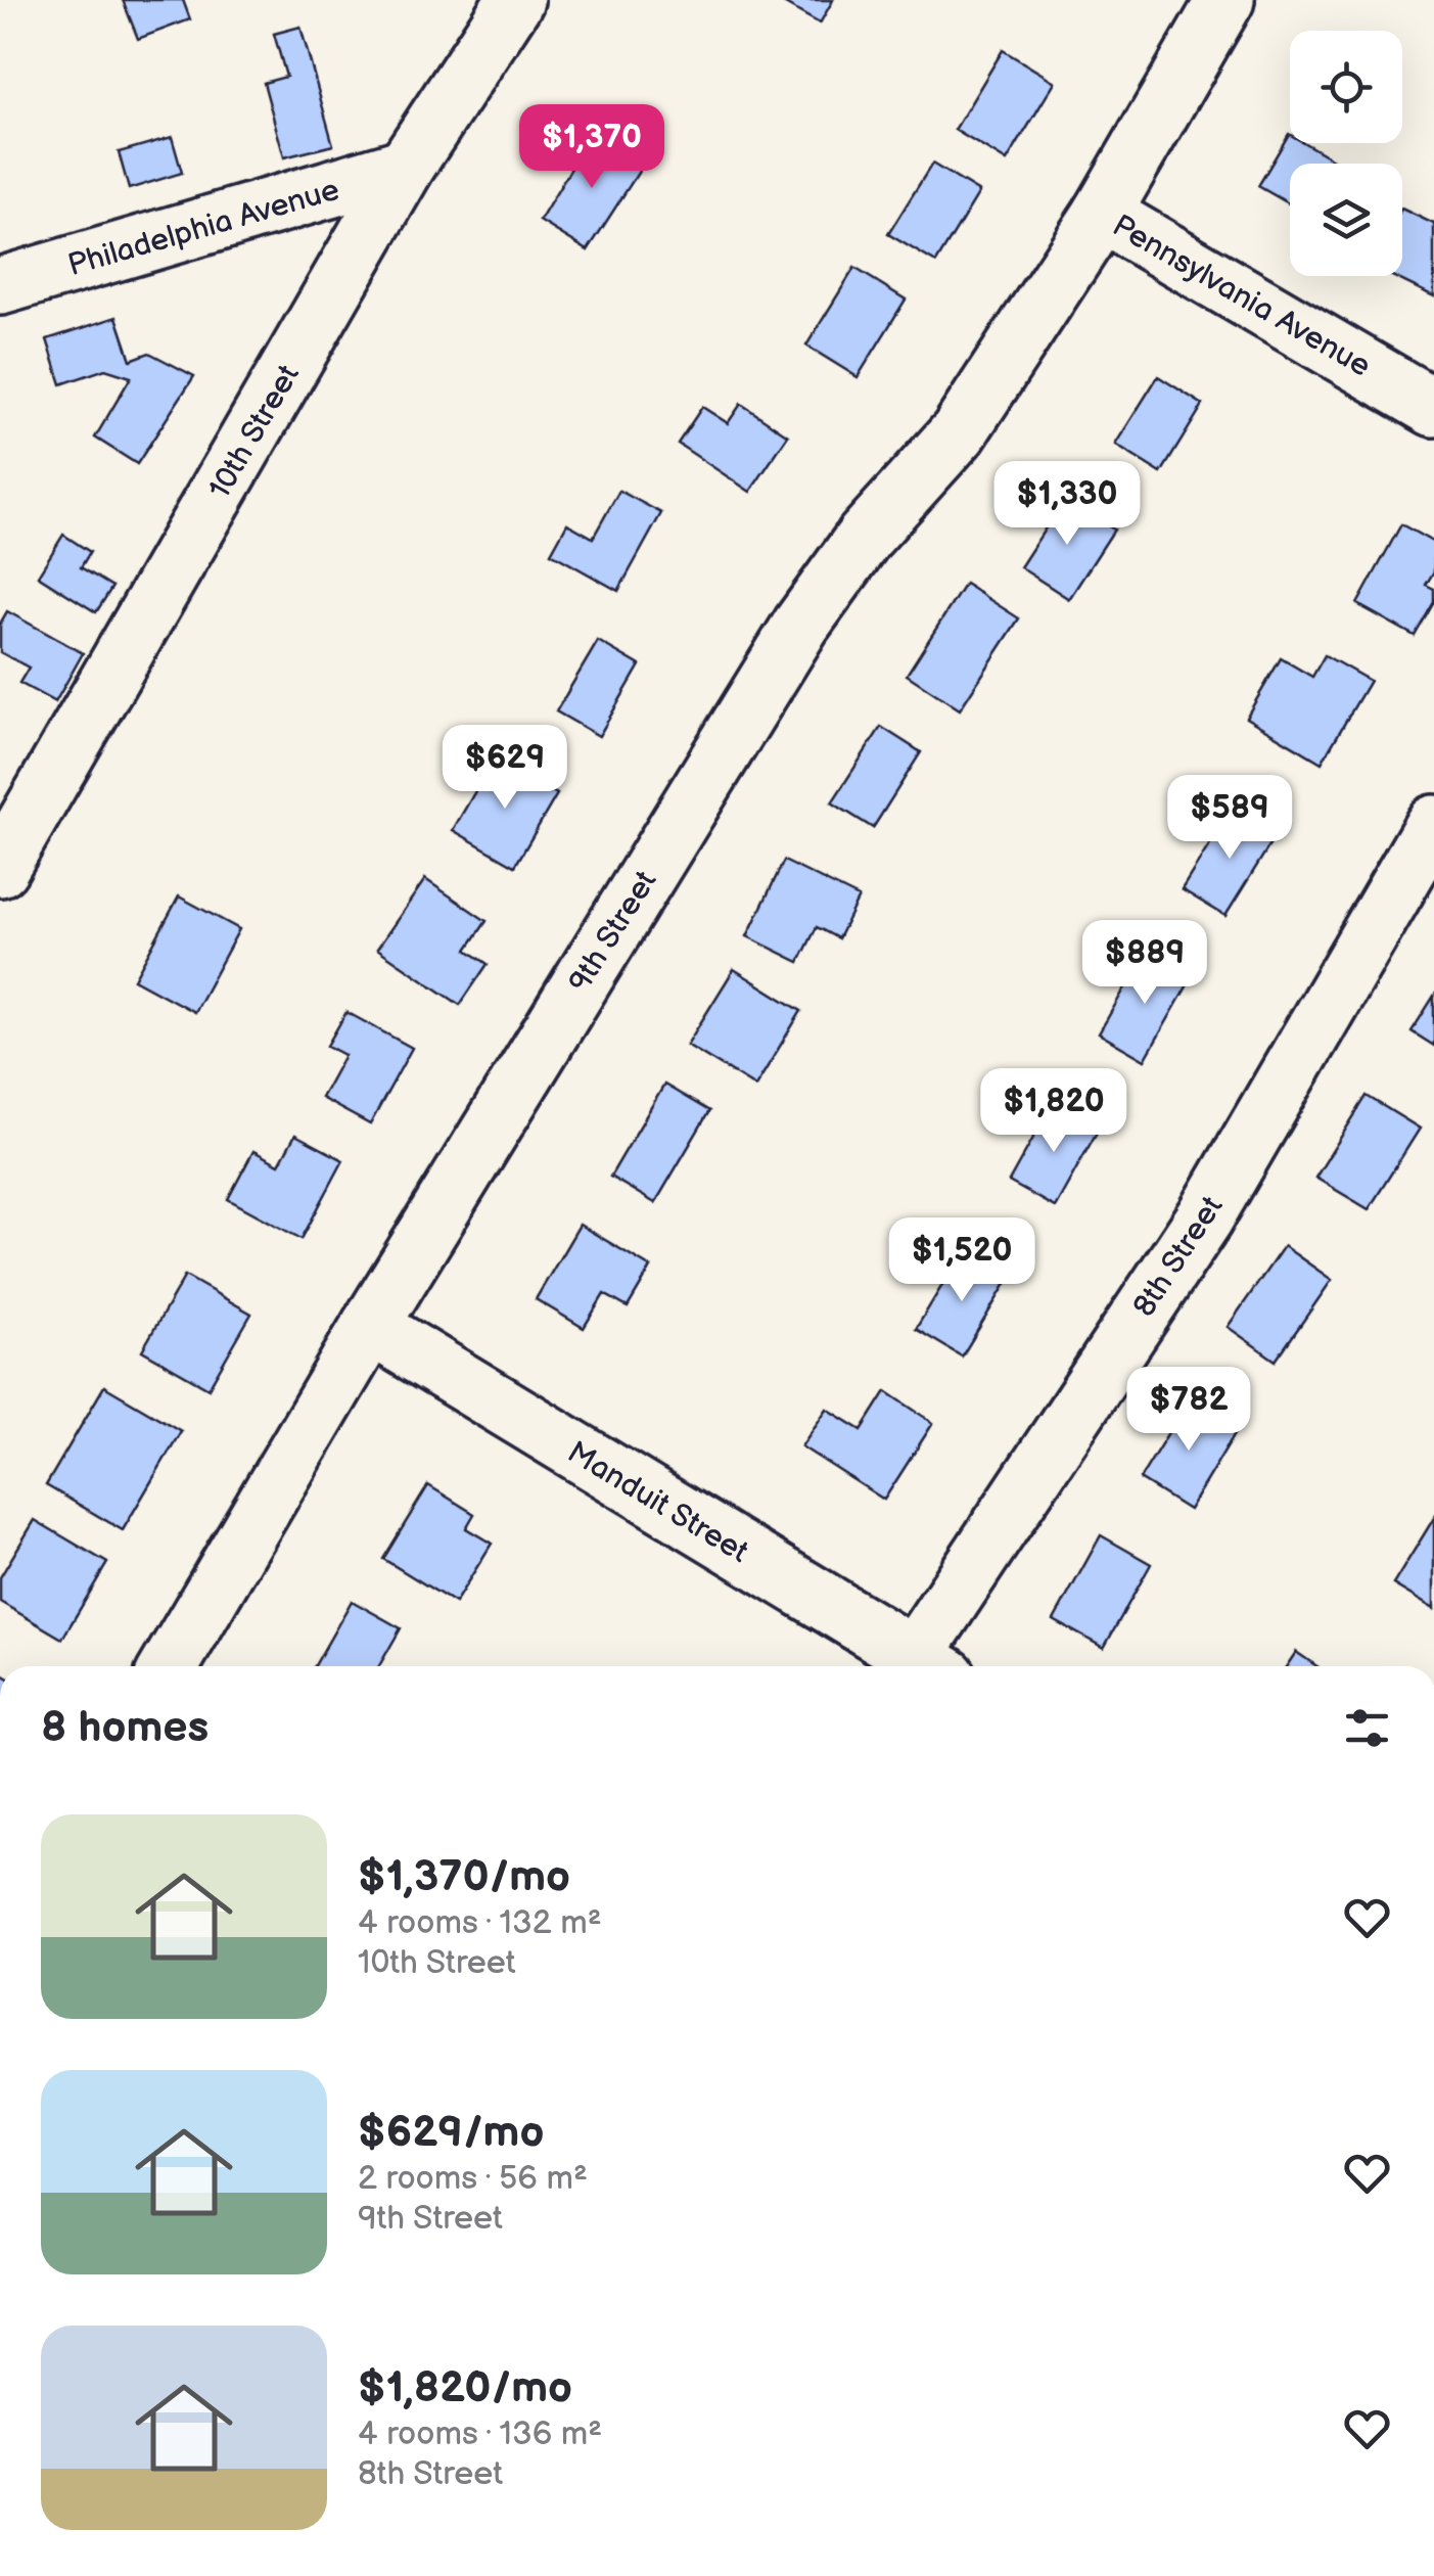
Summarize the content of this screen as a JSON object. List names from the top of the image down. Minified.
{"streets":{"street":["Philadelphia Avenue","Pennsylvania Avenue","10th Street","9th Street","8th Street","Manduit Street"]},"crossings":[["Philadelphia Avenue","10th Street"],["Pennsylvania Avenue","9th Street"],["9th Street","Manduit Street"]],"page":{"price":["$1,370","$1,330","$629","$589","$889","$1,820","$1,520","$782"],"heading":"8 homes","list":[{"name":"$1,370/mo","note":"4 rooms · 132 m² · 10th Street"},{"name":"$629/mo","note":"2 rooms · 56 m² · 9th Street"},{"name":"$1,820/mo","note":"4 rooms · 136 m² · 8th Street"}]}}
